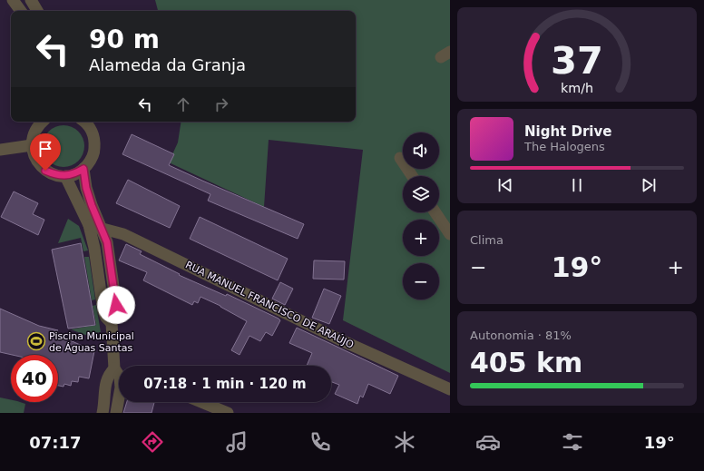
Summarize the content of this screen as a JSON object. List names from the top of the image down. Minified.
{"streets":{"street":["RUA MANUEL FRANCISCO DE ARAÚJO"]},"places":{"sports":["Piscina Municipal de Águas Santas"]},"page":{"turn":["90 m","Alameda da Granja"],"song":["Night Drive","The Halogens"],"map_buttons":["+","−"],"tile":["Clima",["Autonomia · 81%","405 km"]],"heat":["−","19°","+"],"limit":"40","trip":"07:18 · 1 min · 120 m","tabs":["07:17","19°"],"gauge":["37","km/h"]}}
